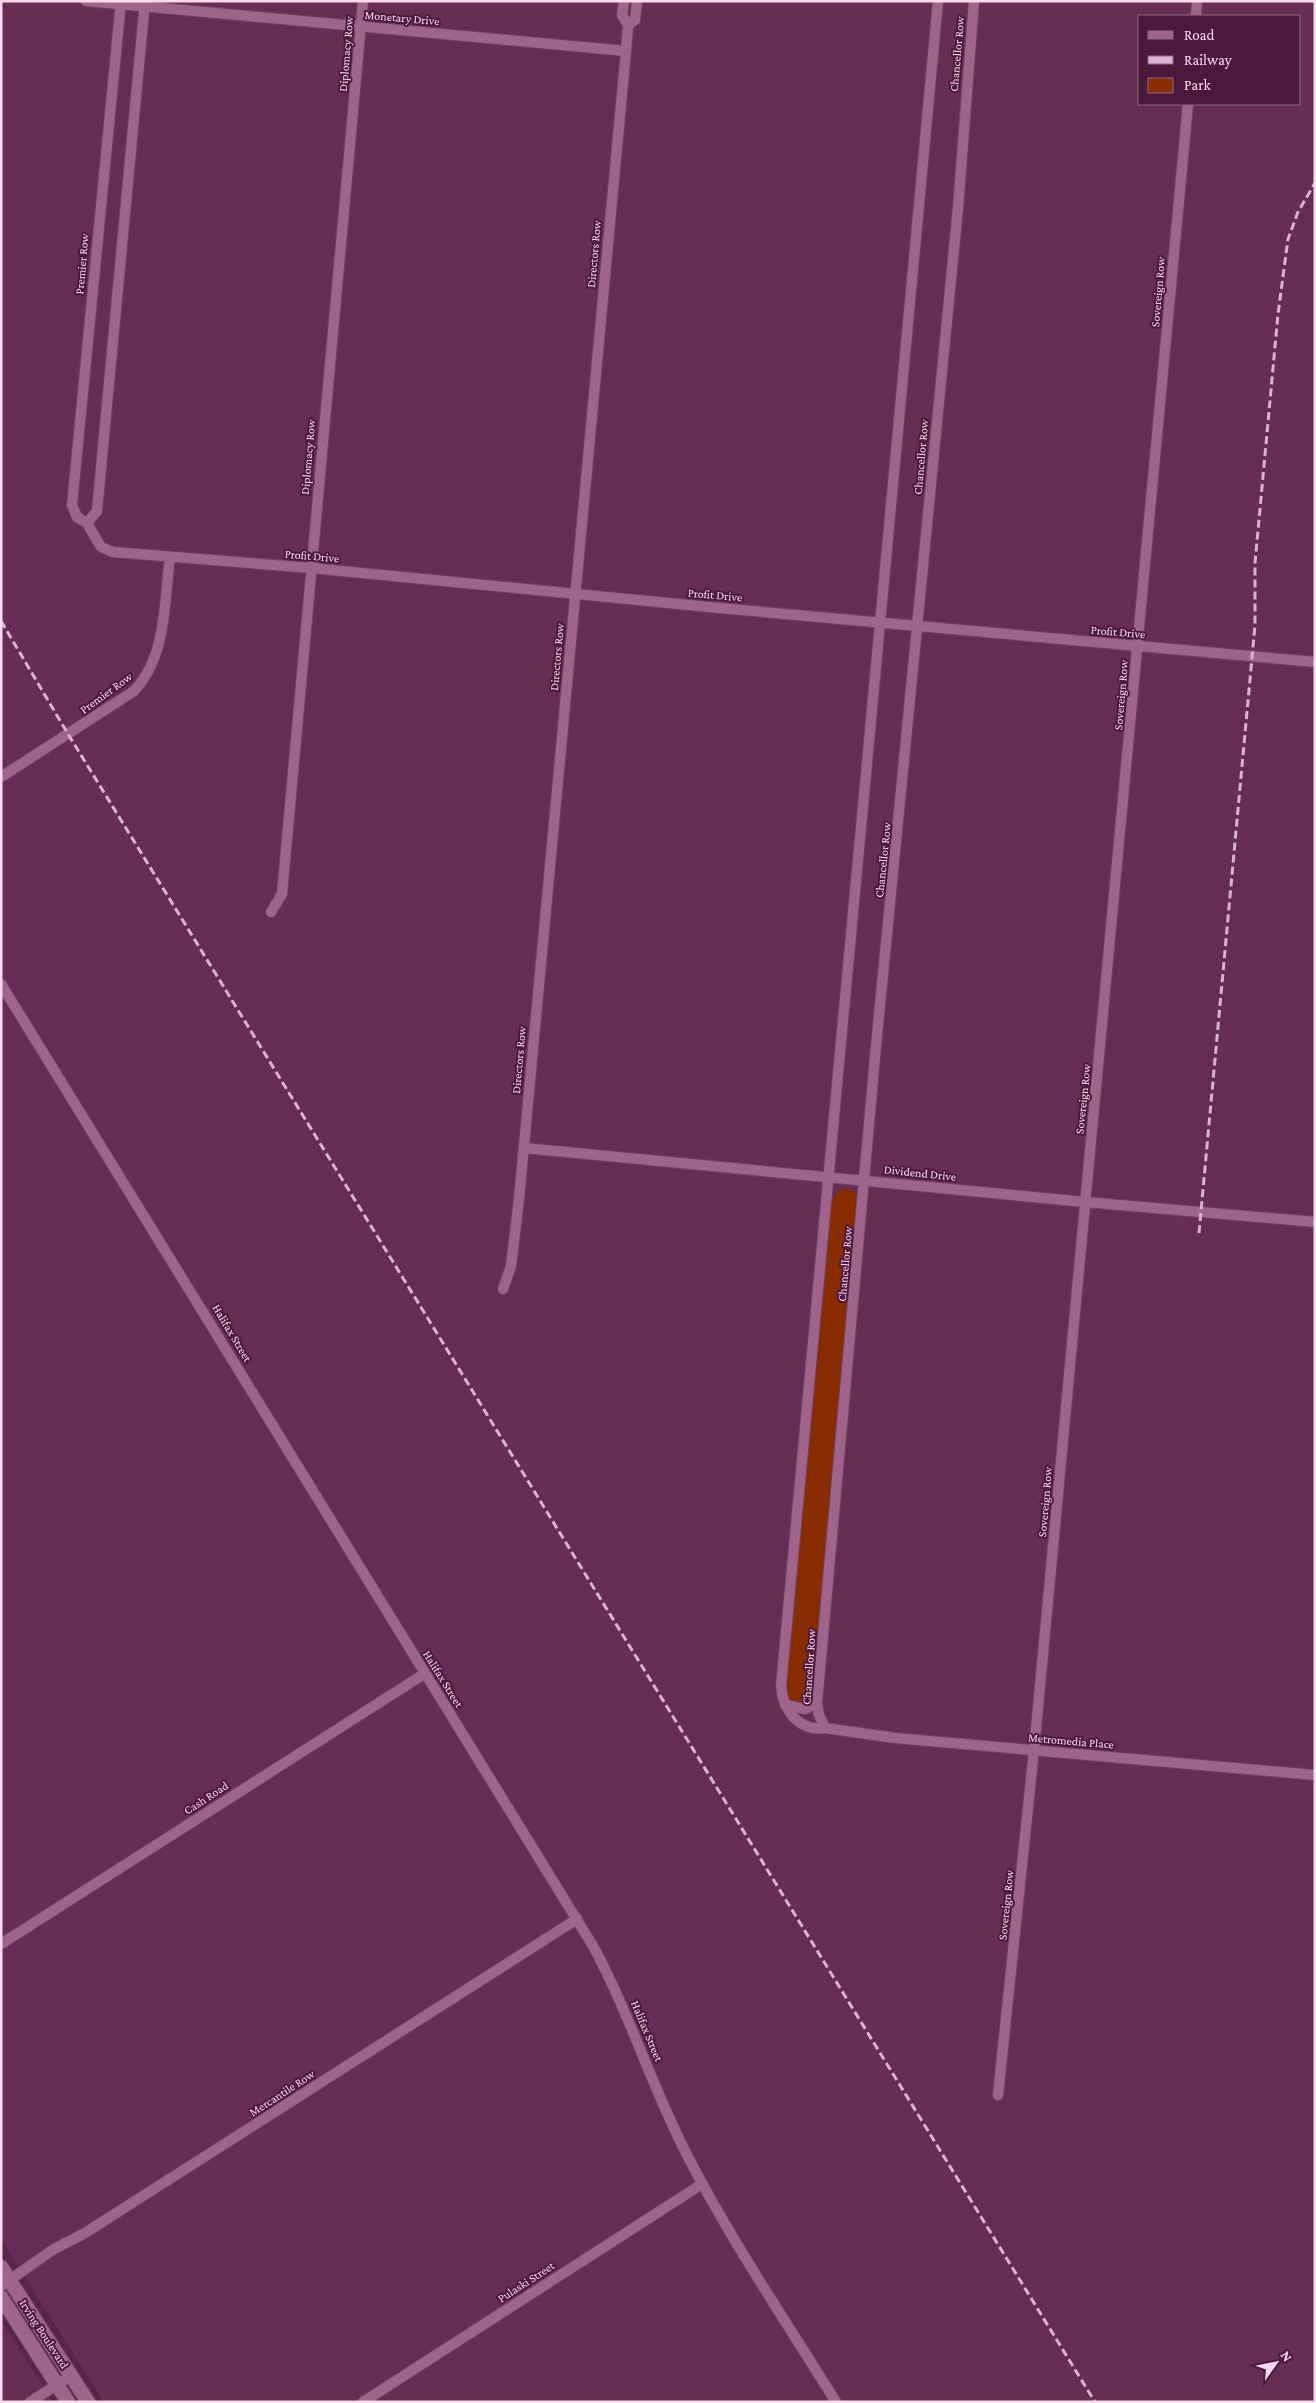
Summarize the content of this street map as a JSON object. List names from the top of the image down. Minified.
{"streets":{"main road":["Irving Boulevard"],"street":["Monetary Drive","Diplomacy Row","Chancellor Row","Directors Row","Premier Row","Sovereign Row","Profit Drive","Dividend Drive","Halifax Street","Metromedia Place","Cash Road","Mercantile Row","Pulaski Street"]},"crossings":[["Monetary Drive","Diplomacy Row"],["Monetary Drive","Directors Row"],["Monetary Drive","Premier Row"],["Diplomacy Row","Profit Drive"],["Chancellor Row","Profit Drive"],["Chancellor Row","Dividend Drive"],["Chancellor Row","Metromedia Place"],["Directors Row","Profit Drive"],["Directors Row","Dividend Drive"],["Premier Row","Profit Drive"],["Sovereign Row","Profit Drive"],["Sovereign Row","Dividend Drive"],["Sovereign Row","Metromedia Place"],["Halifax Street","Cash Road"],["Halifax Street","Mercantile Row"],["Halifax Street","Pulaski Street"],["Mercantile Row","Irving Boulevard"]],"legend":["Road","Railway","Park"],"north":"top right"}
